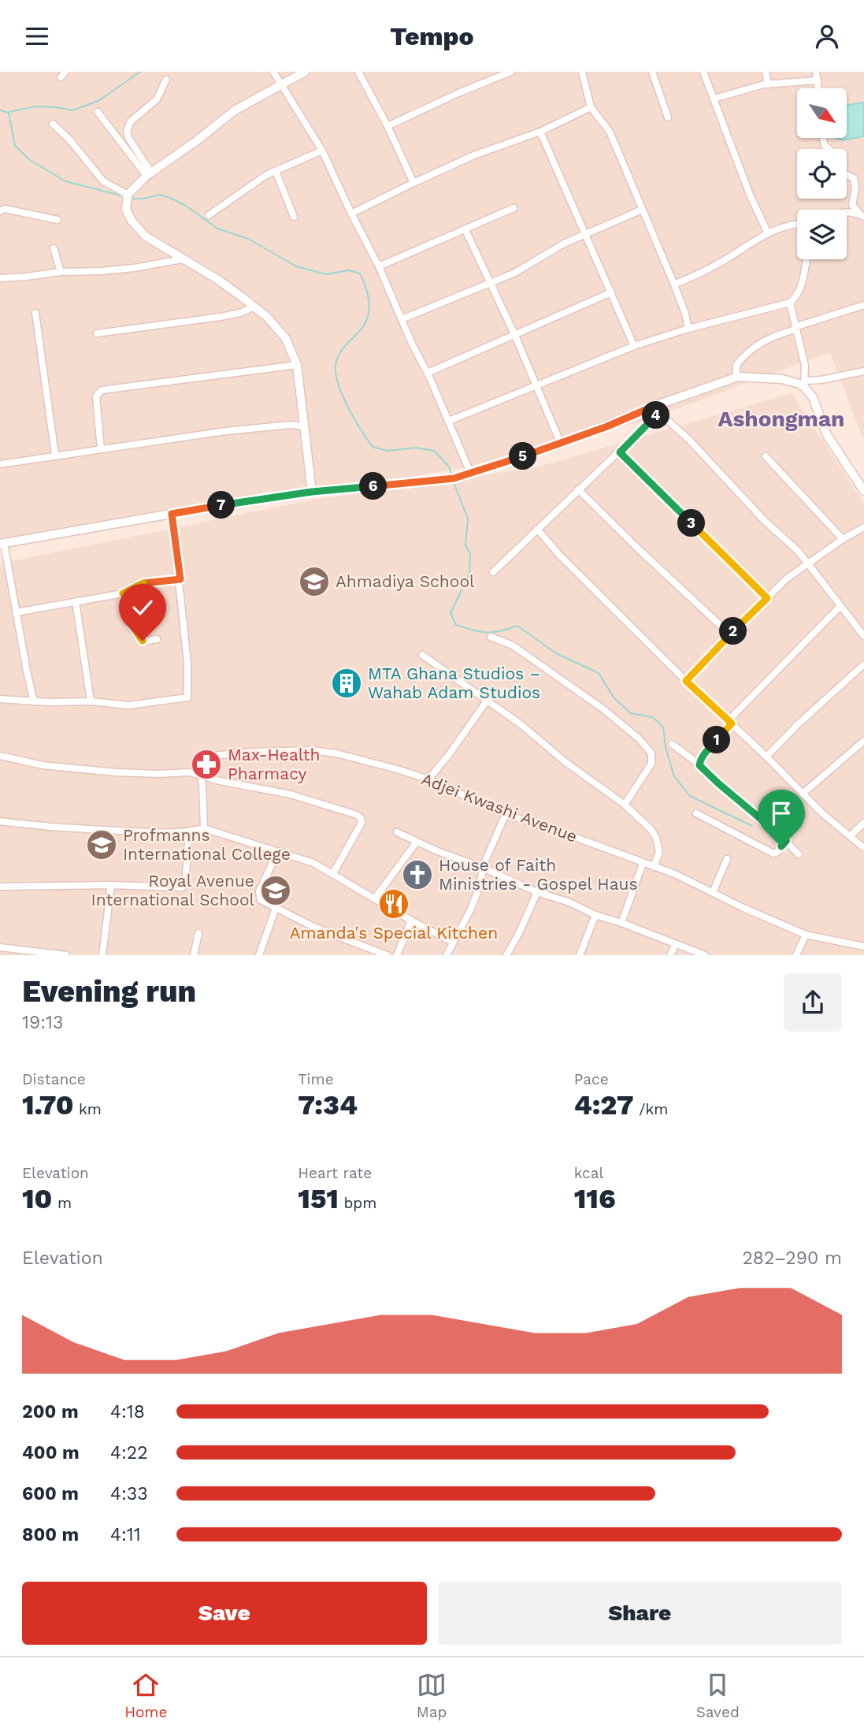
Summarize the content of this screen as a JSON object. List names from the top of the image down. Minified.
{"streets":{"street":["Adjei Kwashi Avenue"]},"districts":["Ashongman"],"places":{"school or university":["Ahmadiya School","Profmanns International College","Royal Avenue International School"],"building":["MTA Ghana Studios – Wahab Adam Studios"],"pharmacy":["Max-Health Pharmacy"],"church":["House of Faith Ministries - Gospel Haus"],"restaurant":["Amanda's Special Kitchen"]},"north":"bottom right","page":{"header":"Tempo","pins":["4","5","6","7","3","2","1"],"heading":["Evening run","19:13"],"stats":[["Distance","1.70 km"],["Time","7:34"],["Pace","4:27 /km"],["Elevation","10 m"],["Heart rate","151 bpm"],["kcal","116"]],"chart":["Elevation","282–290 m"],"list":[{"name":"200 m","note":"4:18"},{"name":"400 m","note":"4:22"},{"name":"600 m","note":"4:33"},{"name":"800 m","note":"4:11"}],"buttons":["Save","Share"],"tabs":["Home","Map","Saved"]}}
